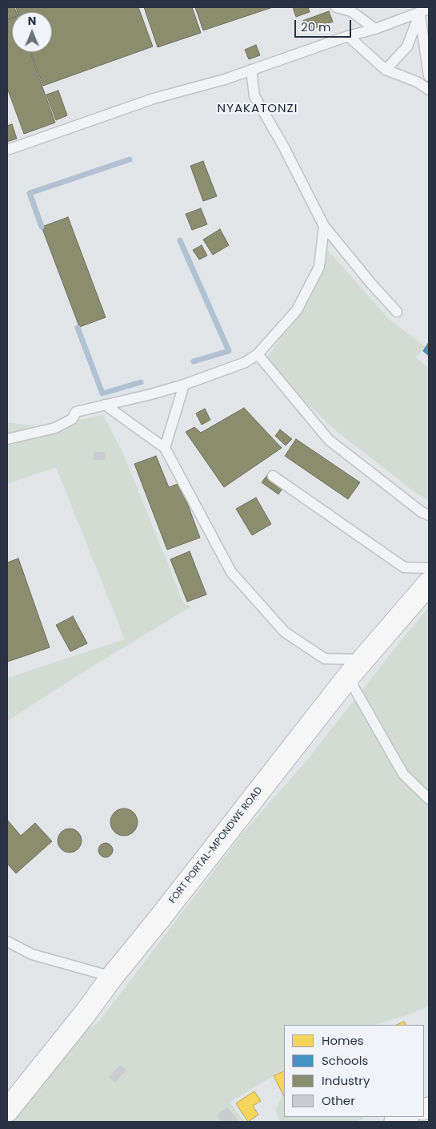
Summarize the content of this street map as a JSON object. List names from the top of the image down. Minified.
{"streets":{"highway":["FORT PORTAL-MPONDWE ROAD"]},"districts":["NYAKATONZI"],"legend":["Homes","Schools","Industry","Other"],"scale_bar":"20 m","north":"top"}
